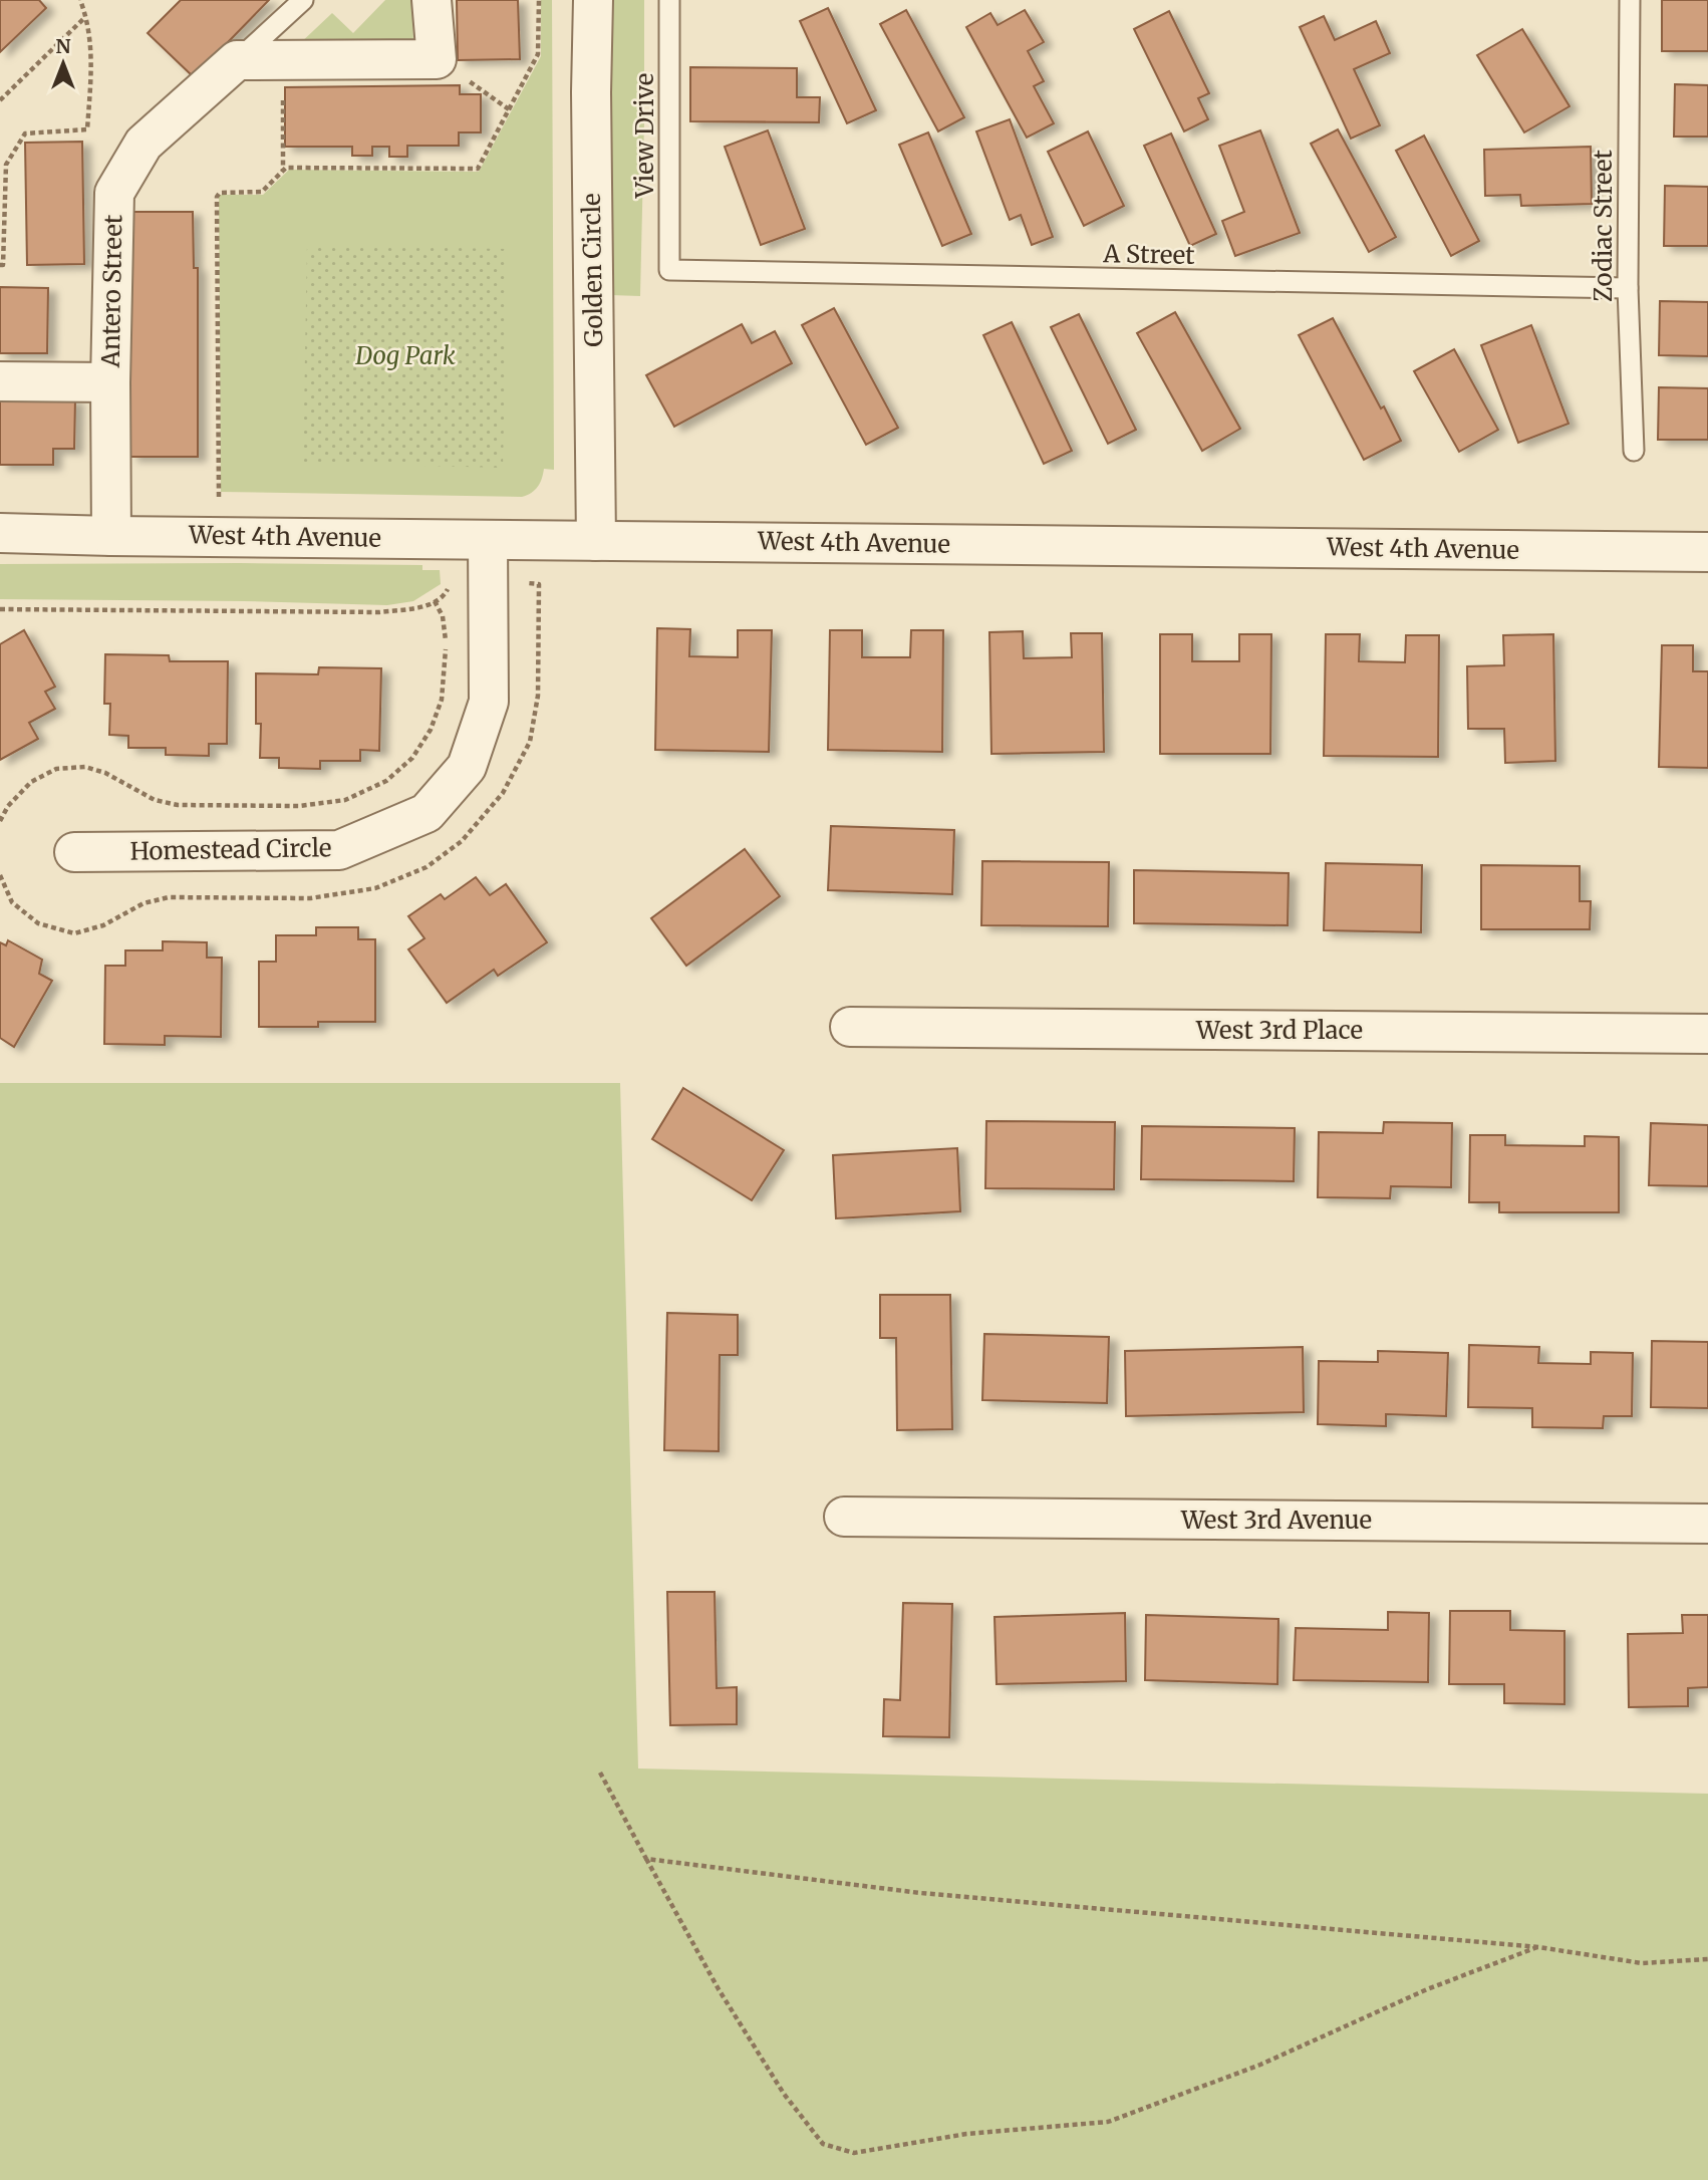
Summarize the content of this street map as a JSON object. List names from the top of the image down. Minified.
{"streets":{"street":["Golden Circle","Antero Street","West 4th Avenue","Homestead Circle","West 3rd Place","West 3rd Avenue"],"lane":["View Drive","Zodiac Street","A Street"]},"crossings":[["View Drive","A Street"],["Zodiac Street","A Street"],["Golden Circle","West 4th Avenue"],["Antero Street","West 4th Avenue"],["West 4th Avenue","Homestead Circle"]],"parks":["Dog Park"],"north":"top"}
